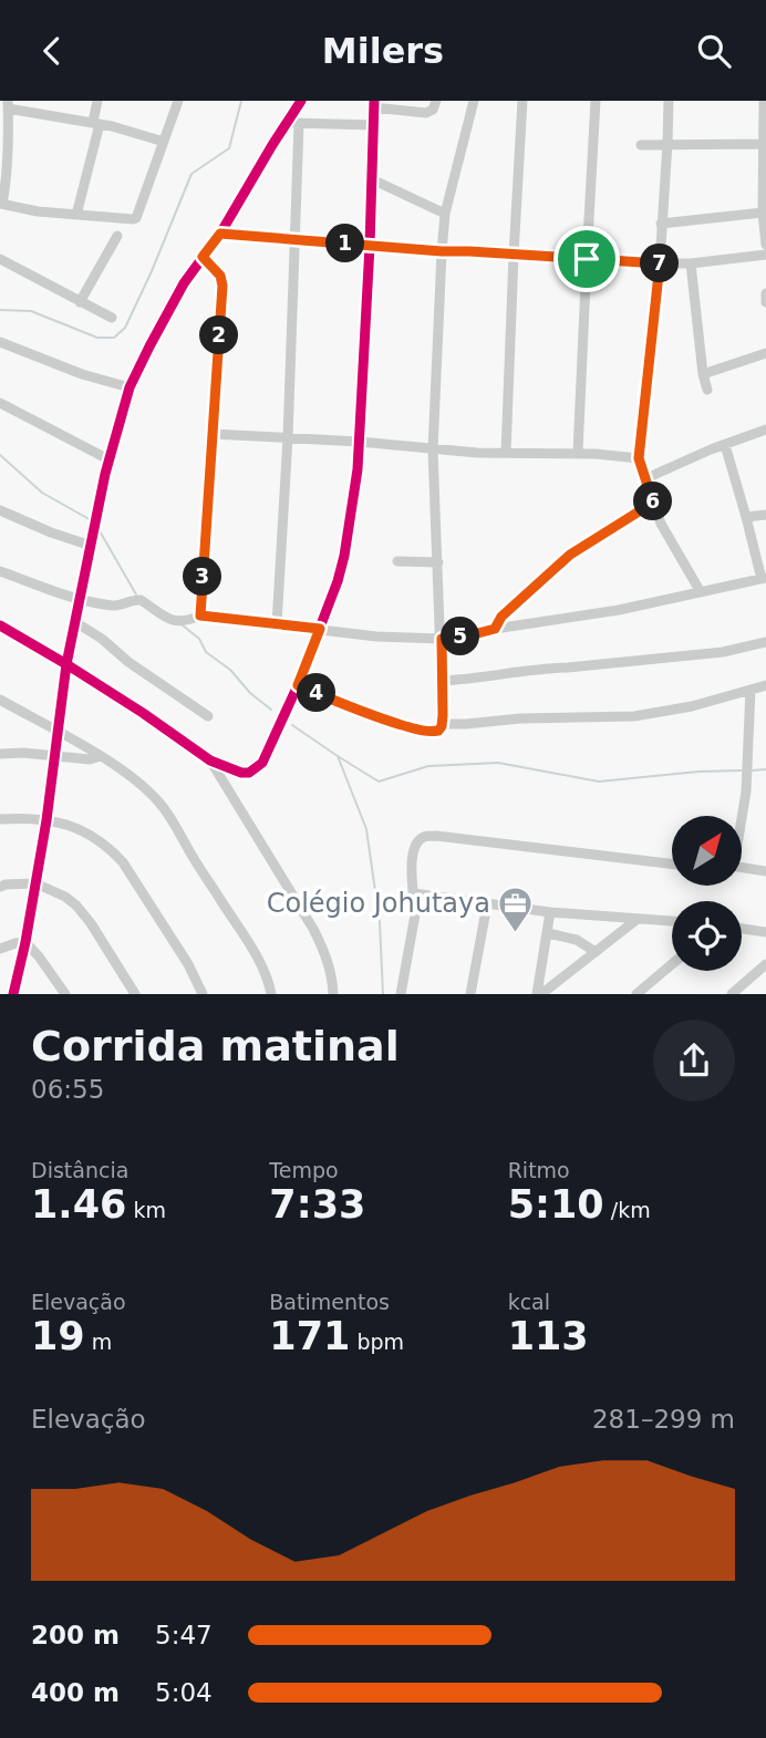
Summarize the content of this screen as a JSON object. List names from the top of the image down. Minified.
{"places":{"office":["Colégio Johutaya"]},"north":"top right","page":{"header":"Milers","pins":["1","7","2","6","3","5","4"],"heading":["Corrida matinal","06:55"],"stats":[["Distância","1.46 km"],["Tempo","7:33"],["Ritmo","5:10 /km"],["Elevação","19 m"],["Batimentos","171 bpm"],["kcal","113"]],"chart":["Elevação","281–299 m"],"list":[{"name":"200 m","note":"5:47"},{"name":"400 m","note":"5:04"}]}}
